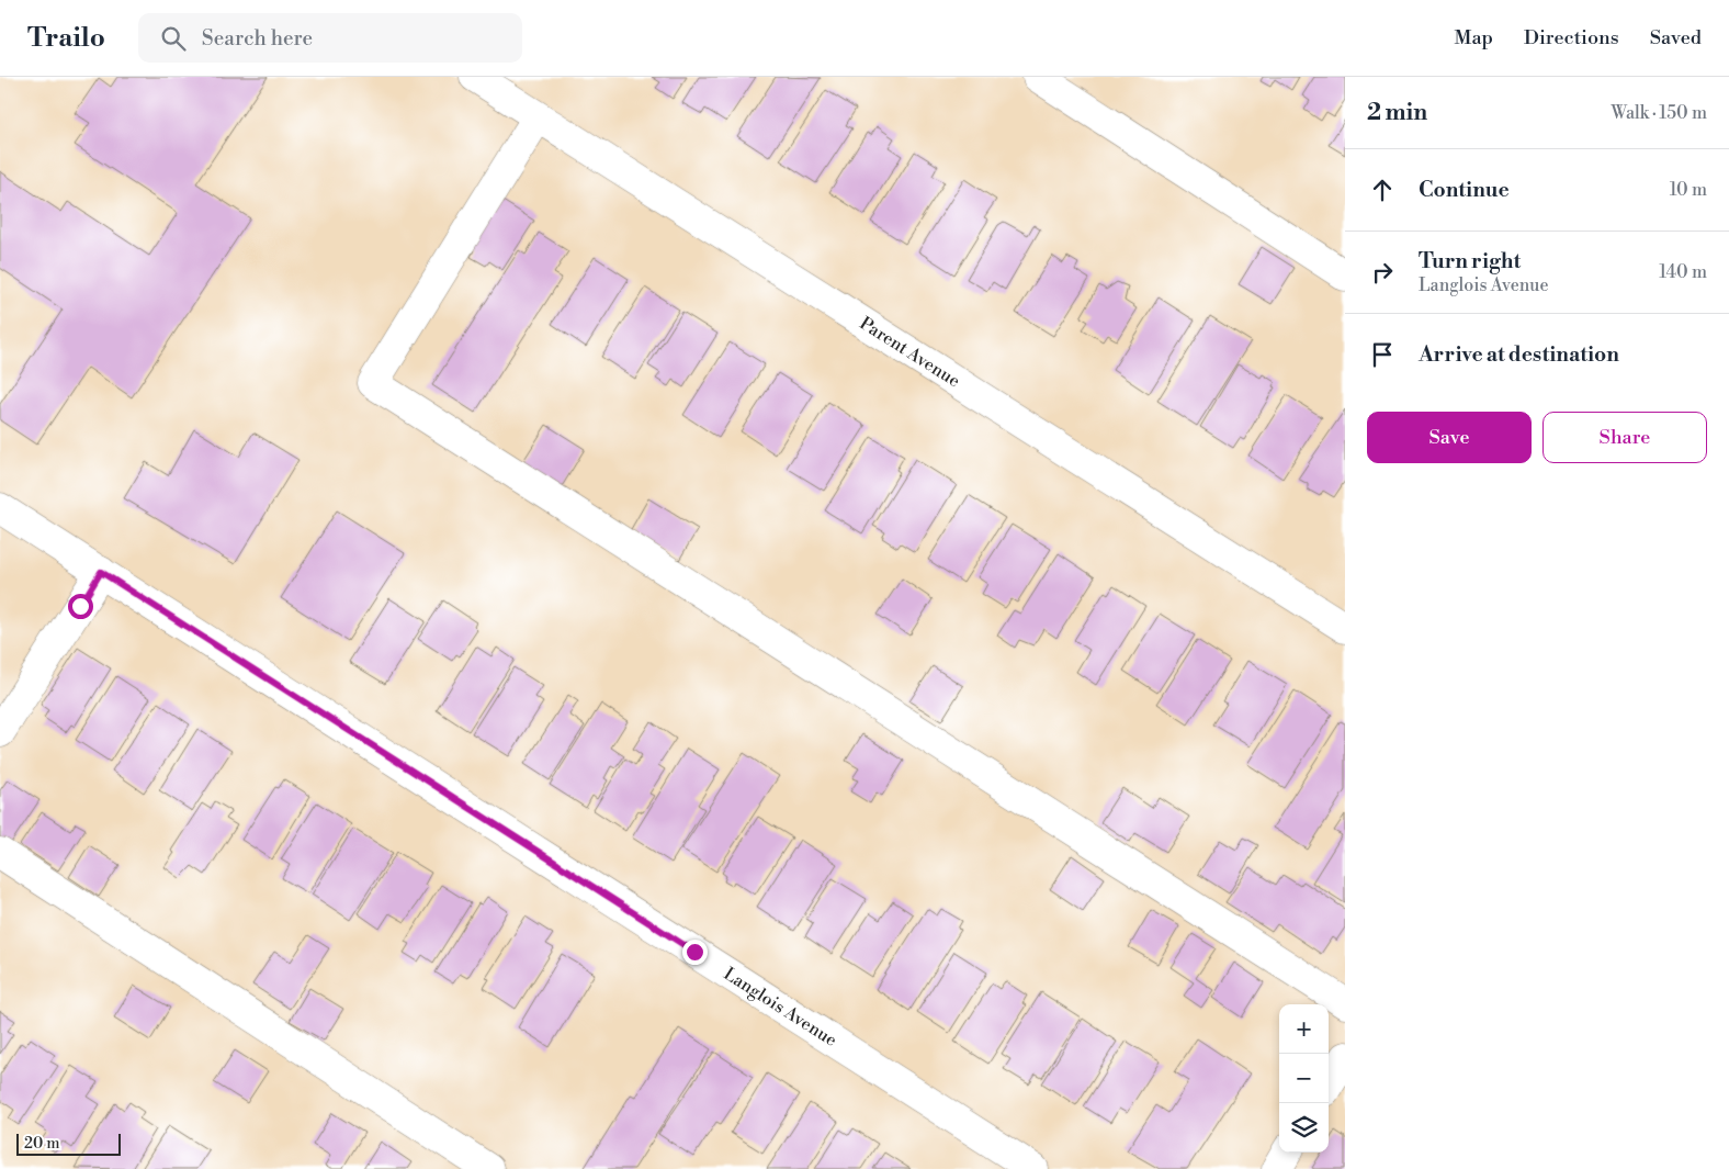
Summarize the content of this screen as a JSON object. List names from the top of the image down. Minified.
{"streets":{"street":["Parent Avenue","Langlois Avenue"]},"scale_bar":"20 m","page":{"header":"Trailo","search":"Search here","nav":["Map","Directions","Saved"],"heading":["2 min","Walk · 150 m"],"list":[["Continue","10 m"],["Turn right","Langlois Avenue","140 m"],"Arrive at destination"],"buttons":["Save","Share"],"map_buttons":["+","−"],"scale":"20 m"}}
